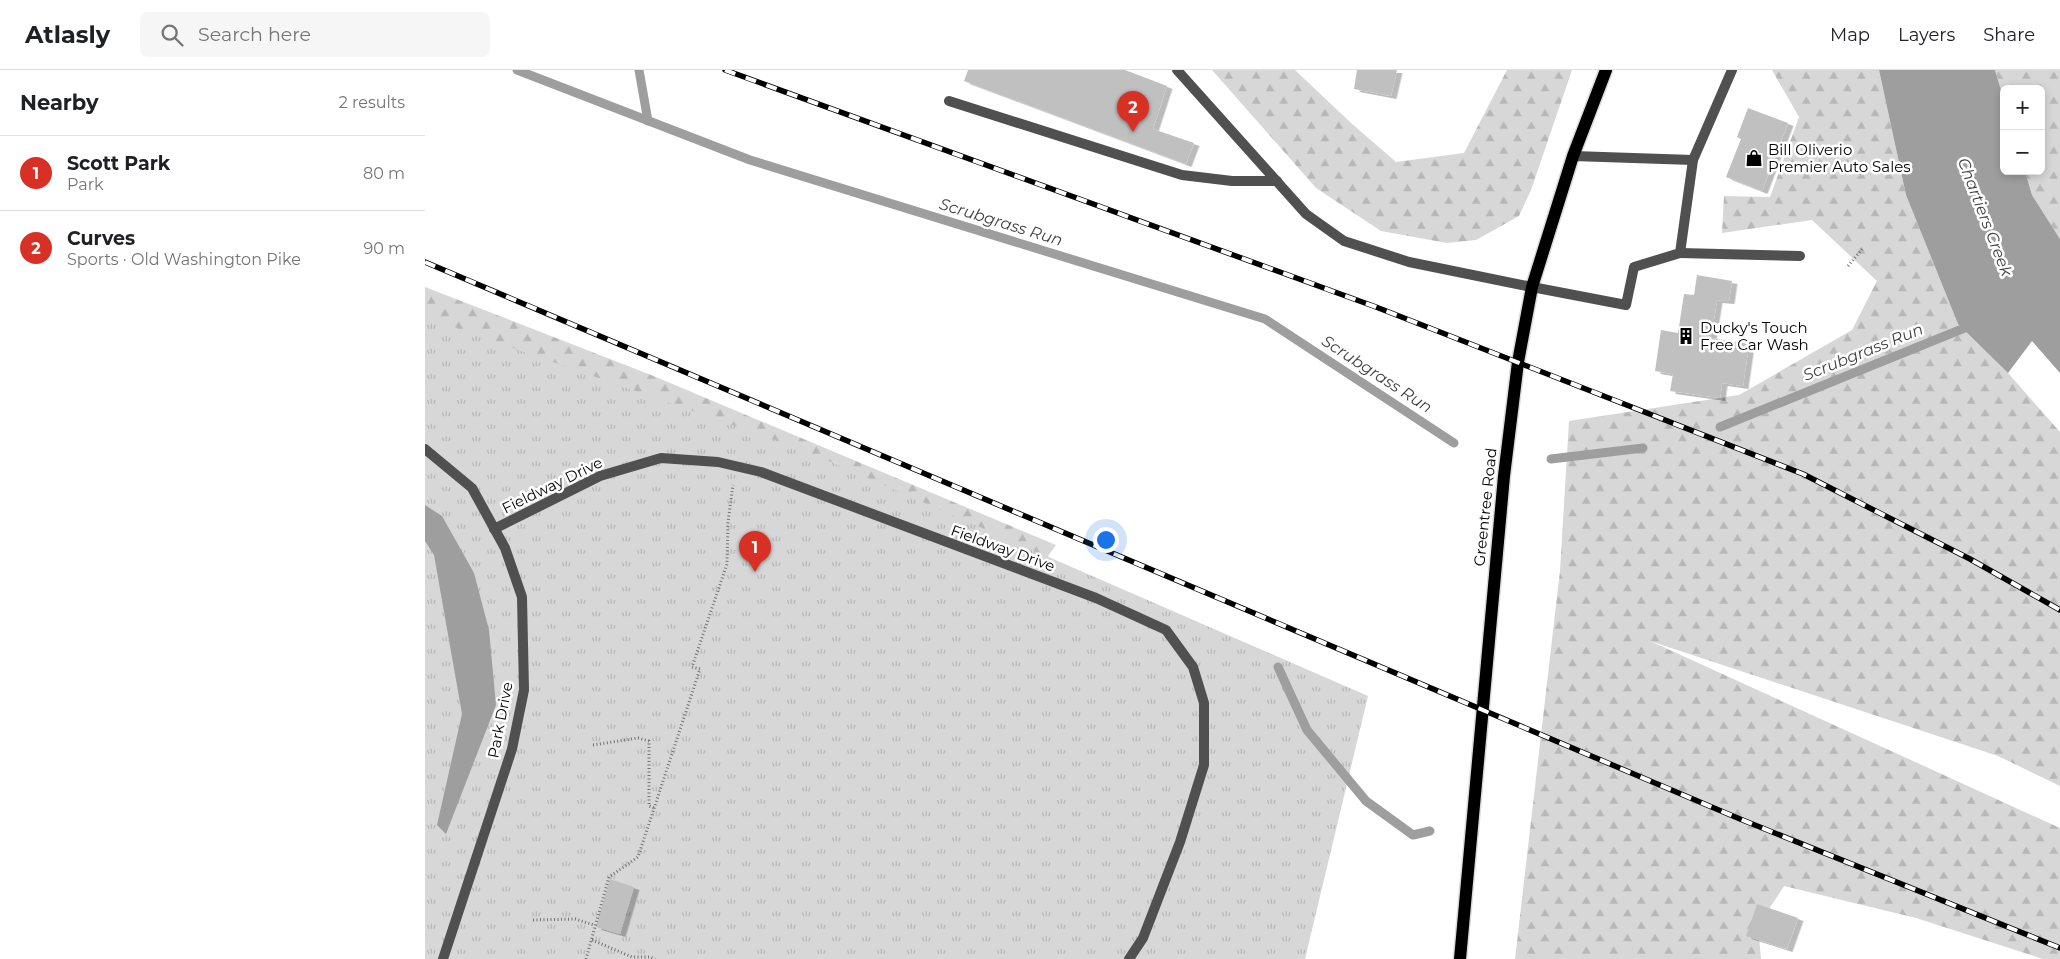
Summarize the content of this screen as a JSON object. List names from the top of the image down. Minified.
{"streets":{"main road":["Greentree Road"],"street":["Fieldway Drive","Park Drive"]},"crossings":[["Fieldway Drive","Park Drive"]],"water":["Chartiers Creek","Scrubgrass Run"],"places":{"shop":["Bill Oliverio Premier Auto Sales"],"building":["Ducky's Touch Free Car Wash"]},"page":{"header":"Atlasly","search":"Search here","nav":["Map","Layers","Share"],"heading":["Nearby","2 results"],"map_buttons":["+","−"],"pins":["2","1"],"list":[{"mark":"1","name":"Scott Park","note":"Park","value":"80 m"},{"mark":"2","name":"Curves","note":"Sports · Old Washington Pike","value":"90 m"}]}}
